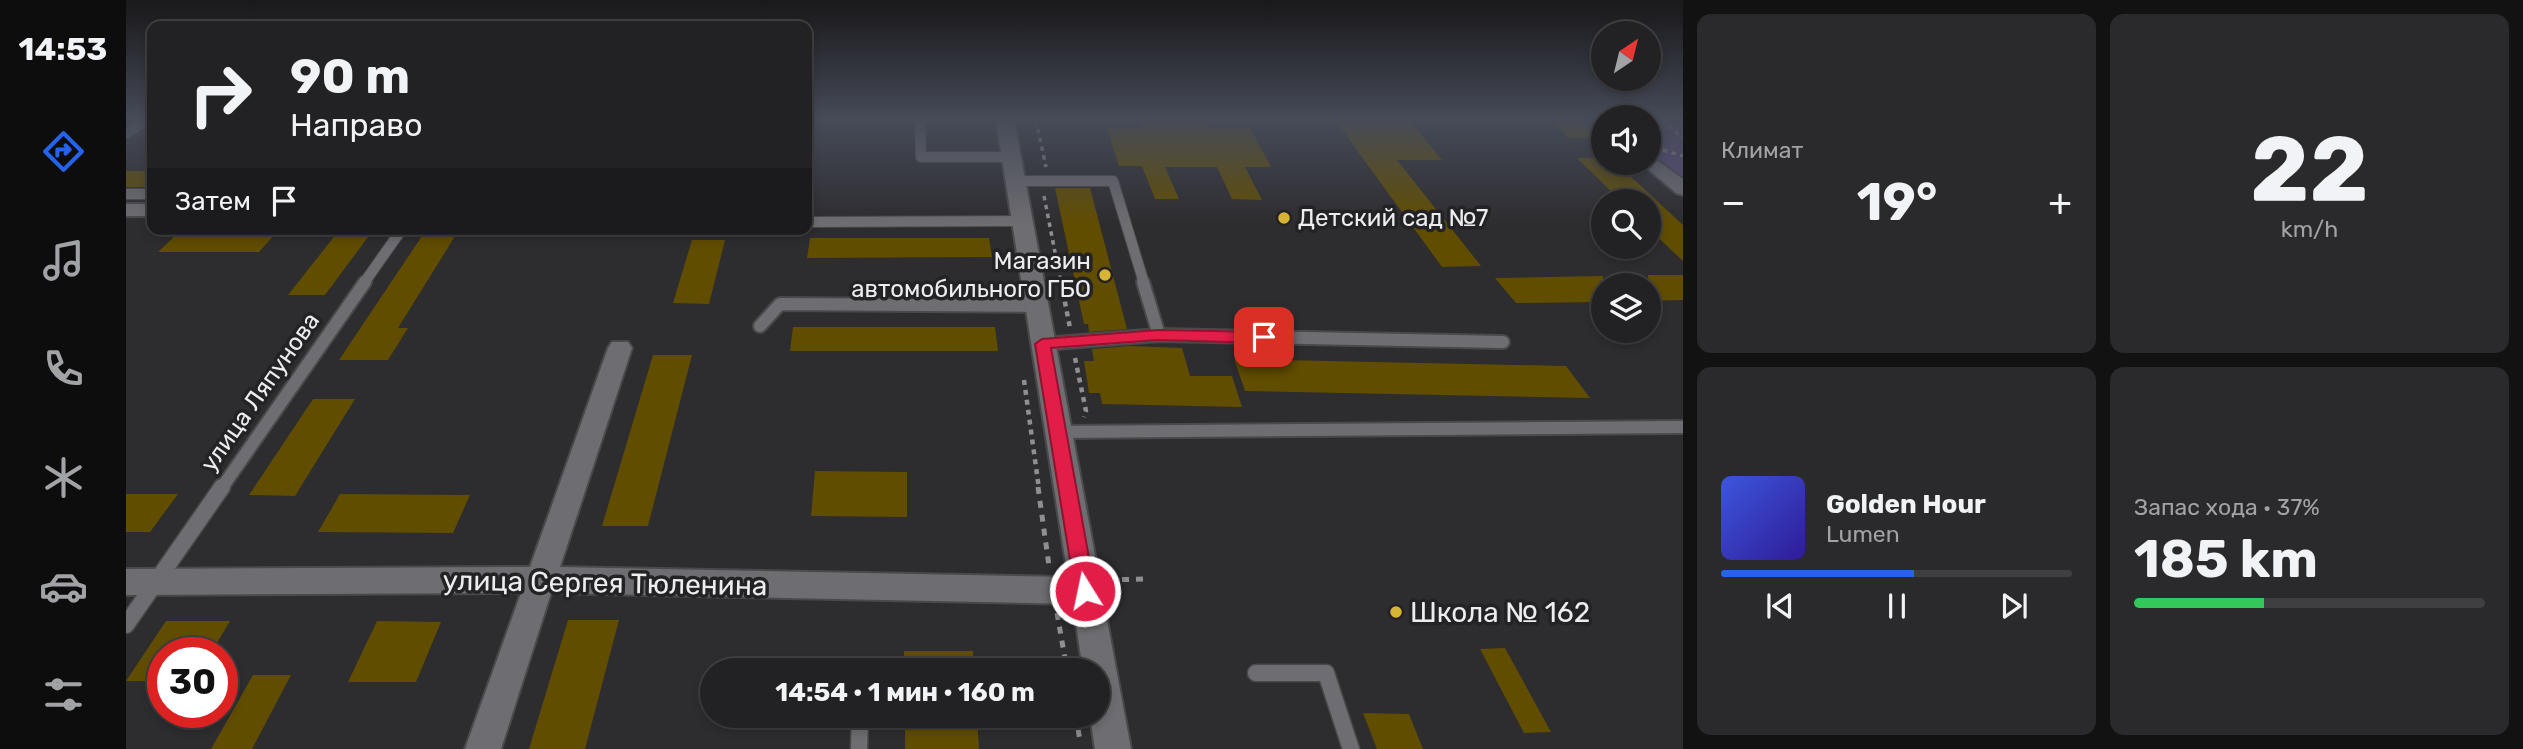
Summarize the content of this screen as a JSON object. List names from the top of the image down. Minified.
{"streets":{"street":["улица Сергея Тюленина"],"lane":["улица Ляпунова"]},"crossings":[["улица Ляпунова","улица Сергея Тюленина"]],"places":["Детский сад №7","Магазин автомобильного ГБО","Школа № 162"],"north":"top right","page":{"tabs":"14:53","tile":["Климат",["22","km/h"],["Запас хода · 37%","185 km"]],"turn":["90 m","Направо"],"then":"Затем","heat":["−","19°","+"],"song":["Golden Hour","Lumen"],"limit":"30","trip":"14:54 · 1 мин · 160 m"}}
